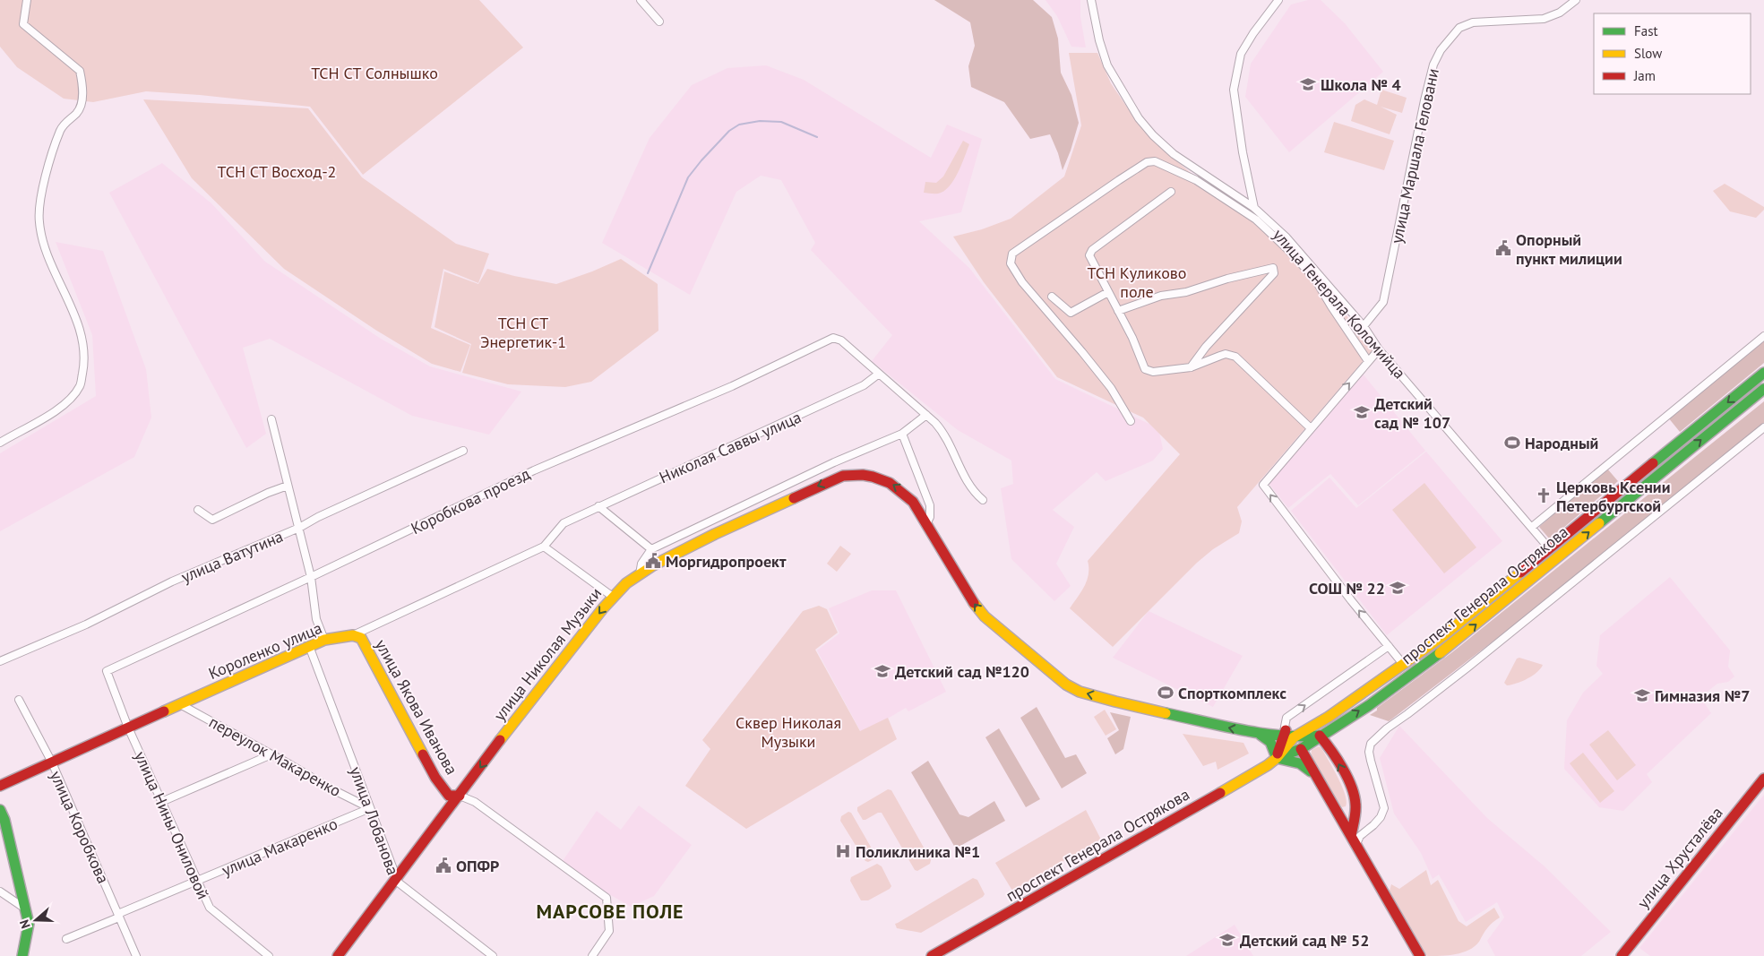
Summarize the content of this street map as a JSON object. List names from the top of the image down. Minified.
{"streets":{"main road":["проспект Генерала Острякова","Короленко улица","улица Николая Музыки","улица Якова Иванова","улица Хрусталёва"],"street":["улица Маршала Геловани","улица Генерала Коломийца","Николая Саввы улица","Коробкова проезд","улица Ватутина","переулок Макаренко","улица Лобанова","улица Нины Ониловой","улица Коробкова","улица Макаренко"]},"crossings":[["улица Маршала Геловани","улица Генерала Коломийца"],["улица Генерала Коломийца","проспект Генерала Острякова"],["Николая Саввы улица","Коробкова проезд"],["Николая Саввы улица","Короленко улица"],["Коробкова проезд","улица Нины Ониловой"],["Короленко улица","улица Якова Иванова"],["Короленко улица","переулок Макаренко"],["Короленко улица","улица Лобанова"],["Короленко улица","улица Нины Ониловой"],["Короленко улица","улица Коробкова"],["улица Николая Музыки","улица Якова Иванова"],["улица Николая Музыки","улица Лобанова"],["переулок Макаренко","улица Лобанова"],["переулок Макаренко","улица Макаренко"],["улица Лобанова","улица Макаренко"],["улица Нины Ониловой","улица Макаренко"],["улица Коробкова","улица Макаренко"]],"districts":["МАРСОВЕ ПОЛЕ"],"parks":["ТСН СТ Солнышко","ТСН СТ Восход-2","ТСН Куликово поле","ТСН СТ Энергетик-1","Сквер Николая Музыки"],"places":{"school or university":["Школа № 4","Детский сад № 107","СОШ № 22","Детский сад №120","Гимназия №7","Детский сад № 52"],"public building":["Опорный пункт милиции","Моргидропроект","ОПФР"],"sports":["Народный","Спорткомплекс"],"church":["Церковь Ксении Петербургской"],"hospital":["Поликлиника №1"]},"legend":["Fast","Slow","Jam"],"north":"left"}
